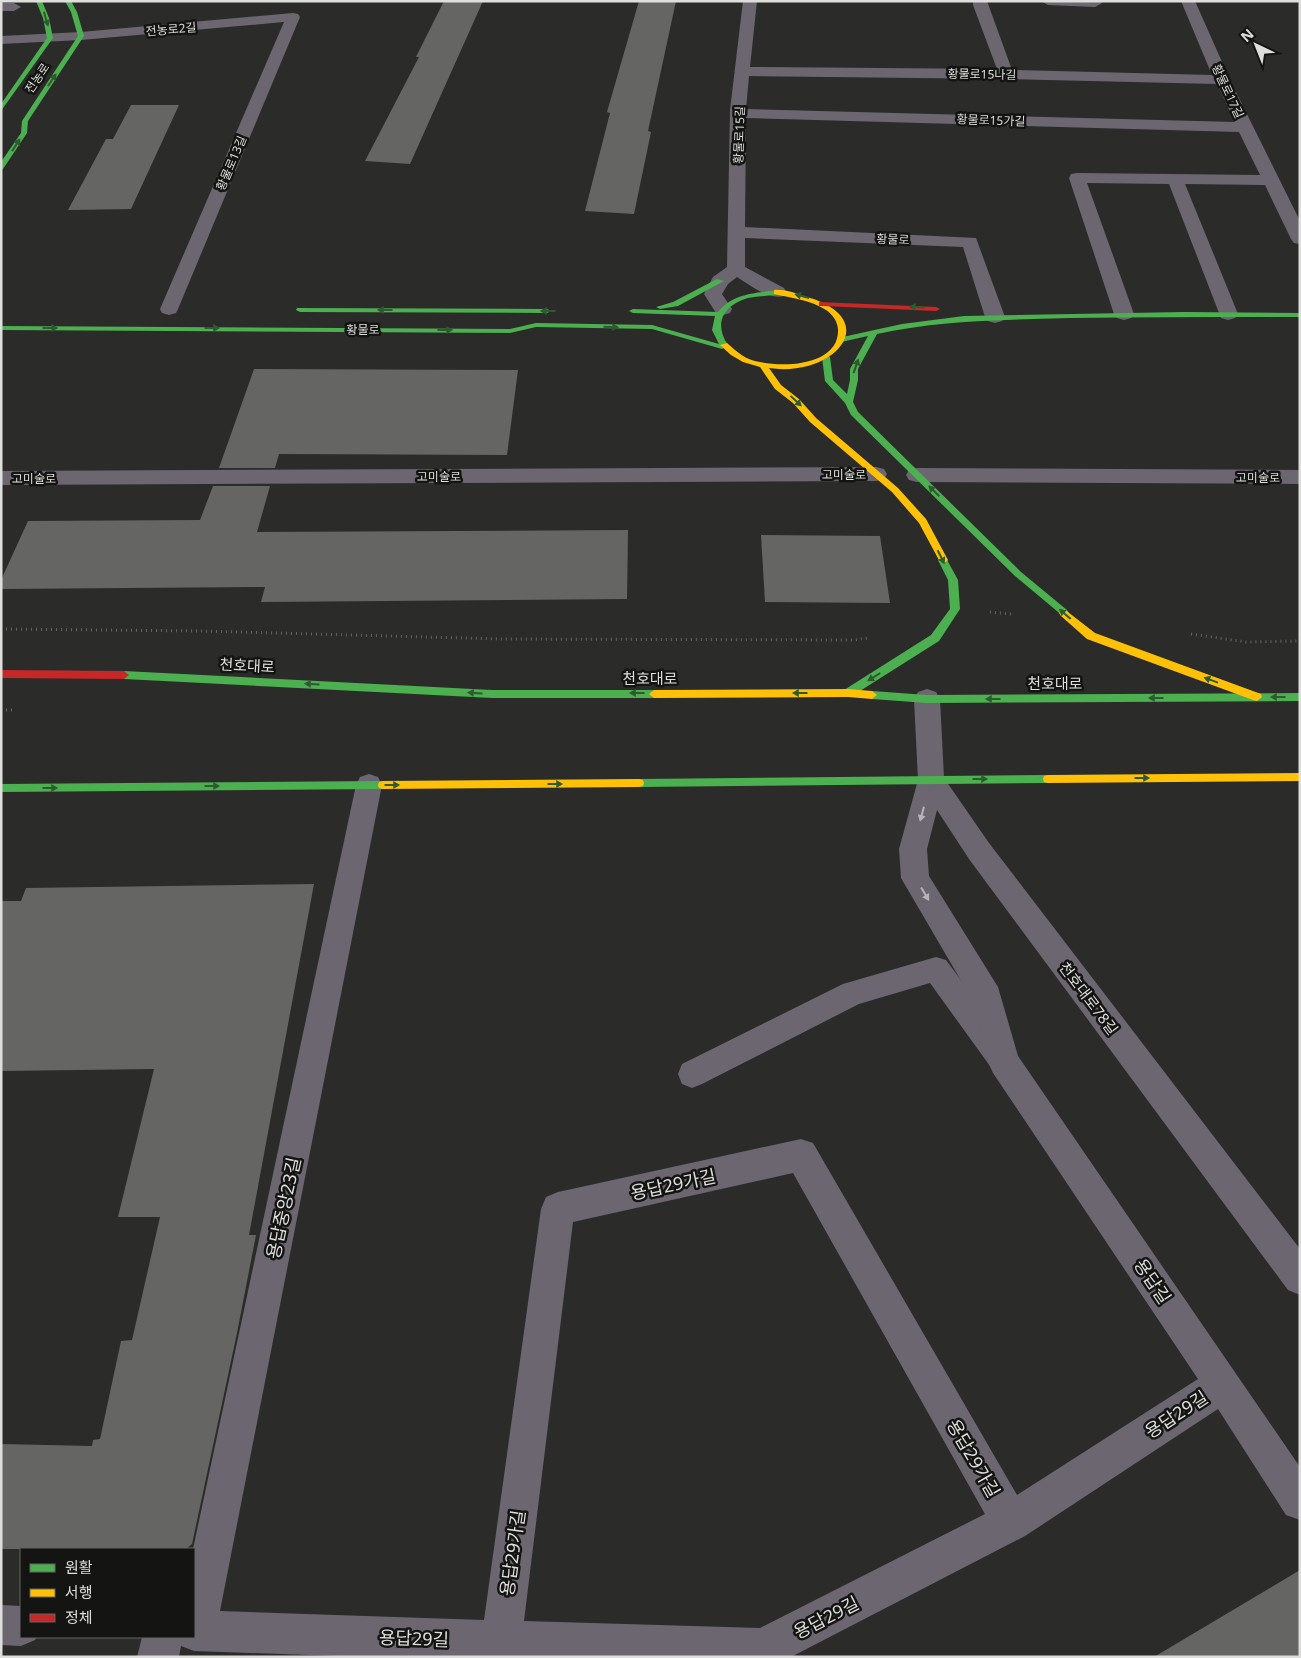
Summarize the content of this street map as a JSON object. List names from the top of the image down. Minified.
{"streets":{"street":["전농로2길","황물로15나길","전농로","황물로17길","황물로15가길","황물로15길","황물로13길","황물로","고미술로","천호대로","천호대로78길","용답29가길","용답중앙23길","용답길","용답29길"]},"crossings":[["전농로2길","전농로"],["전농로2길","황물로13길"],["황물로15나길","황물로17길"],["황물로15나길","황물로15길"],["황물로17길","황물로15가길"],["황물로15가길","황물로15길"],["황물로15길","황물로"],["천호대로78길","용답길"],["용답29가길","용답29길"],["용답길","용답29길"]],"legend":["원활","서행","정체"],"north":"top left"}
